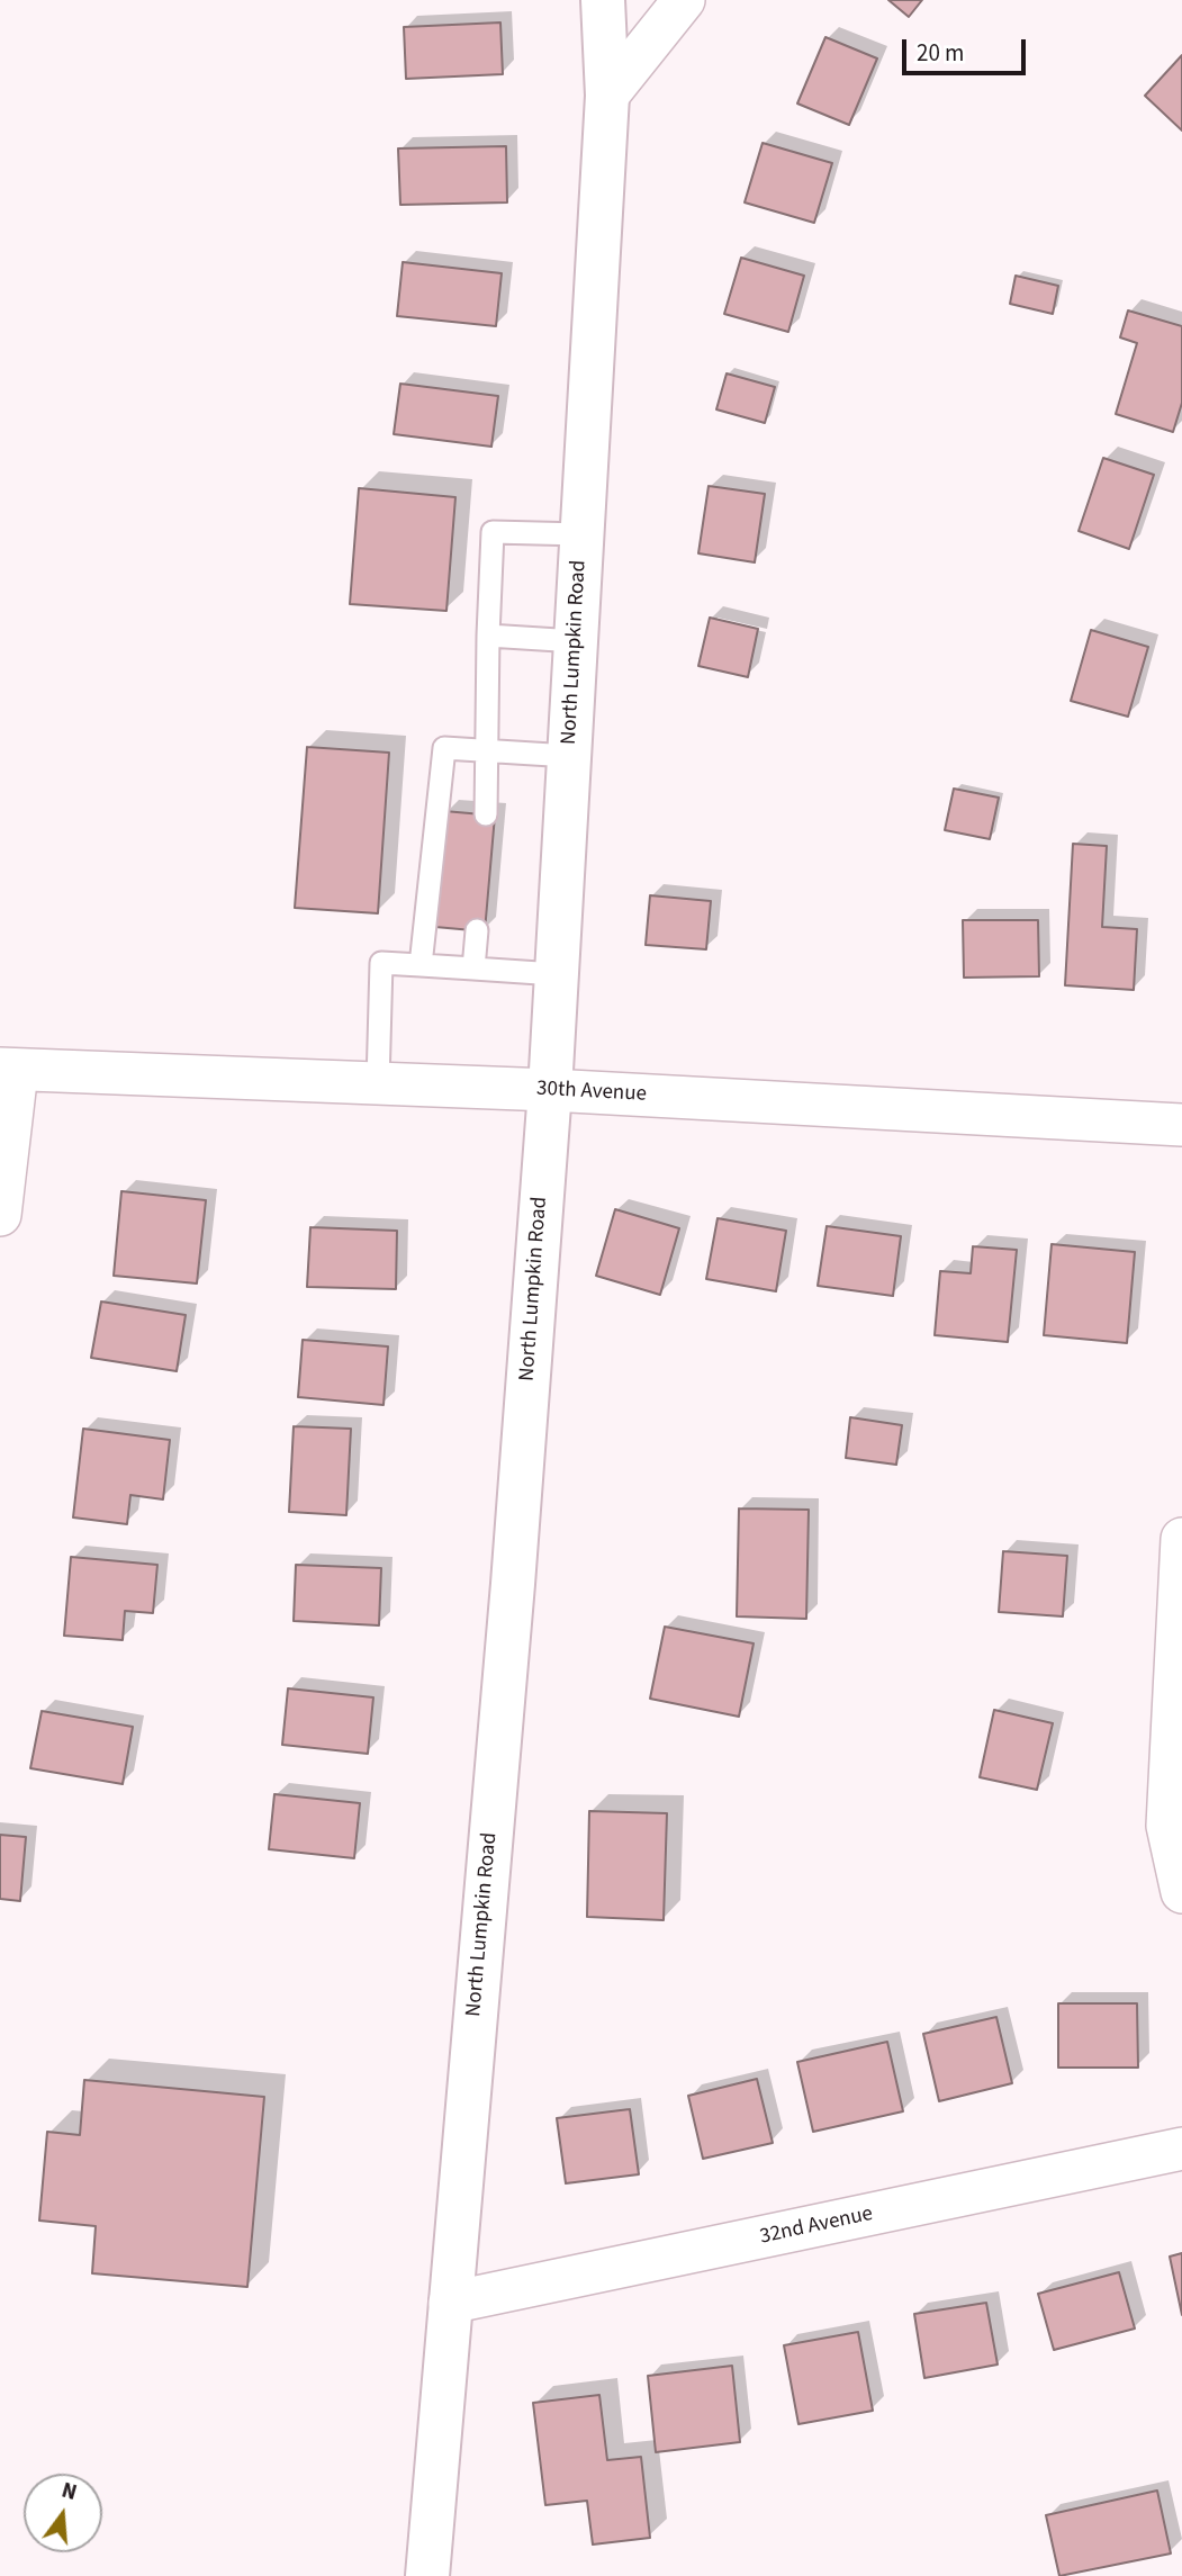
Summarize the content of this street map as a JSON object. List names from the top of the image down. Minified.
{"streets":{"street":["North Lumpkin Road","30th Avenue","32nd Avenue"]},"crossings":[["North Lumpkin Road","30th Avenue"],["North Lumpkin Road","32nd Avenue"]],"scale_bar":"20 m","north":"top"}
